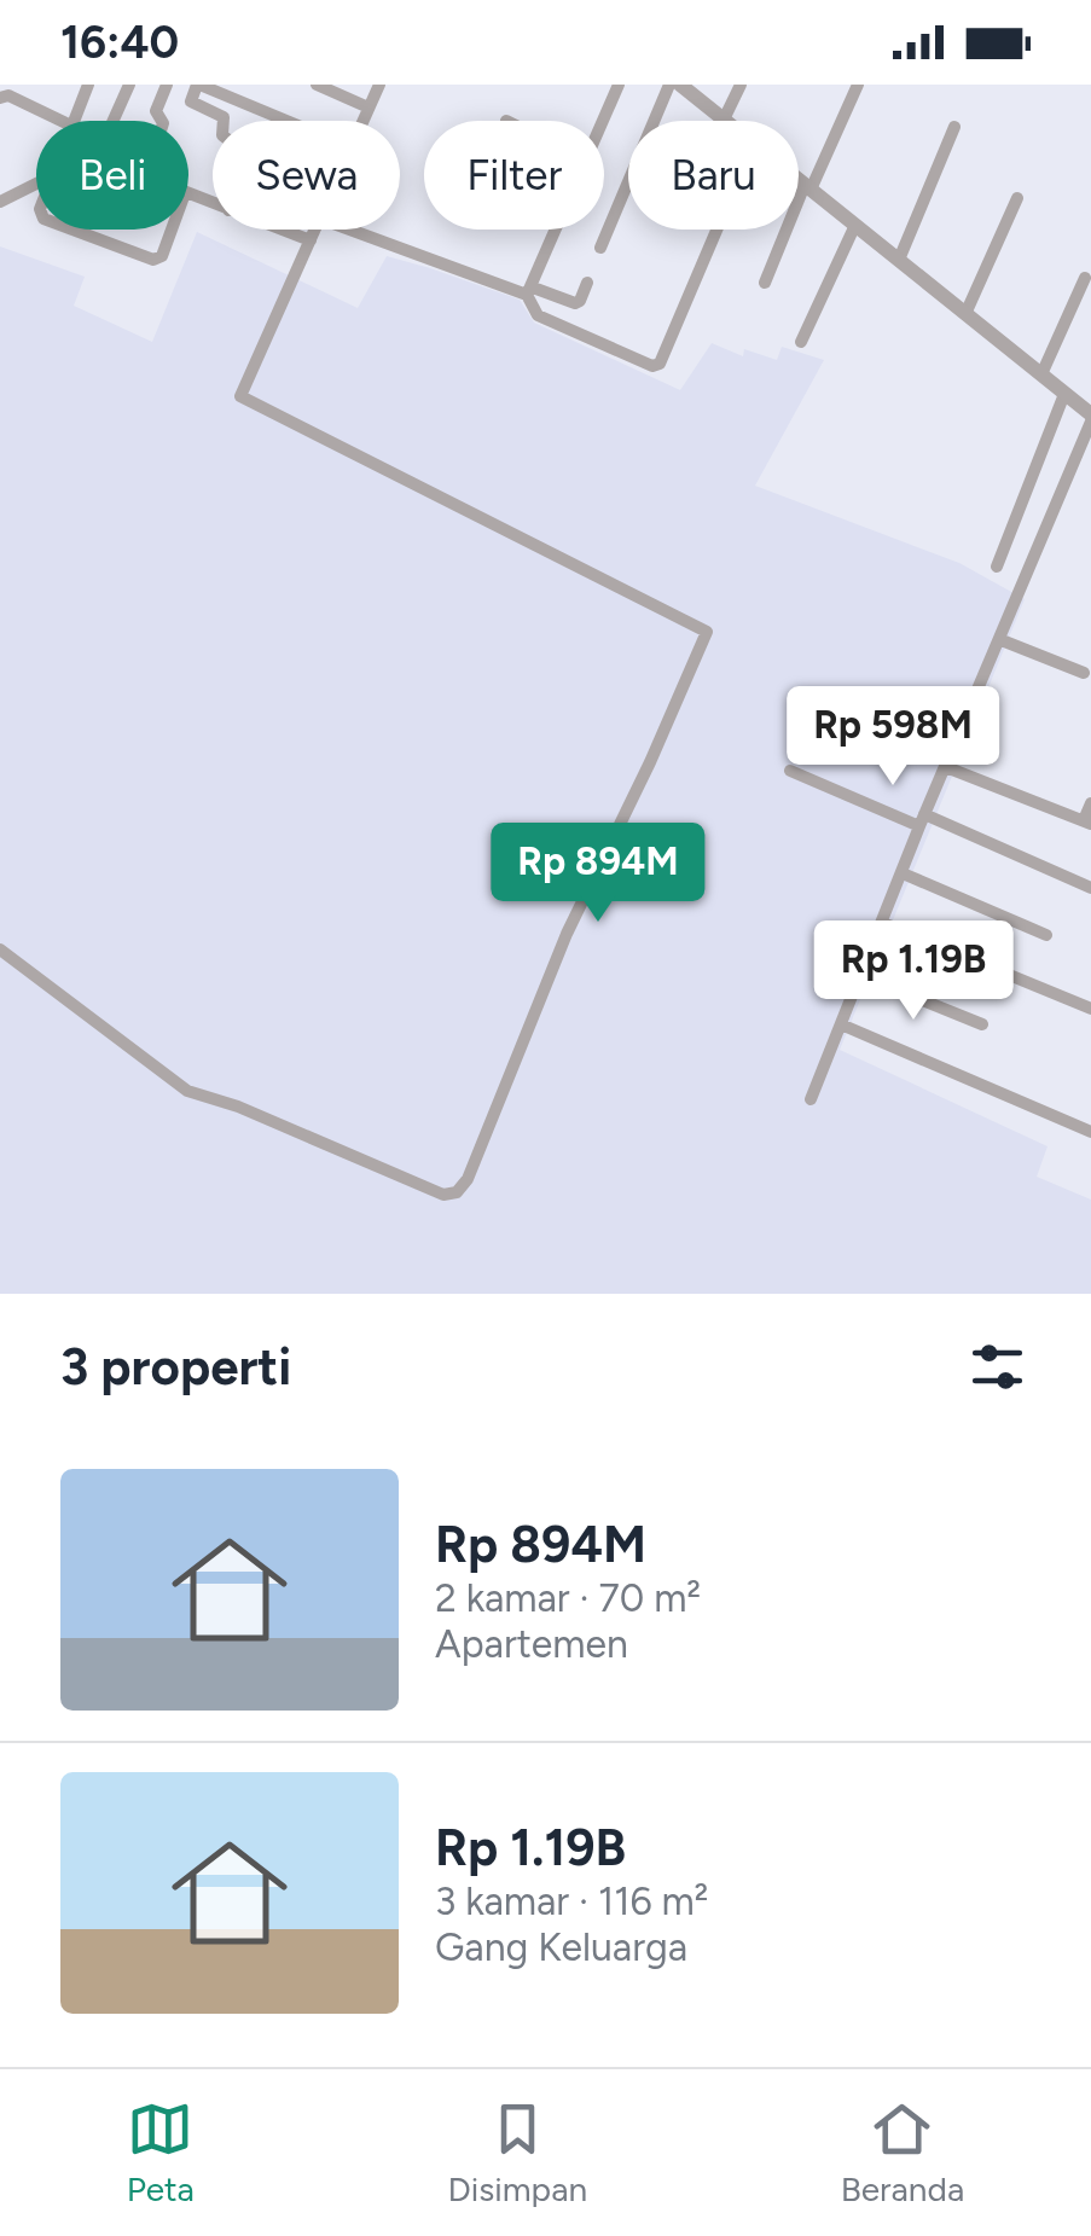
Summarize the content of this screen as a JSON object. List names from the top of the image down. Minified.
{"page":{"status":"16:40","chip":["Beli","Sewa","Filter","Baru"],"price":["Rp 598M","Rp 894M","Rp 1.19B"],"heading":"3 properti","list":[{"name":"Rp 894M","note":"2 kamar · 70 m² · Apartemen"},{"name":"Rp 1.19B","note":"3 kamar · 116 m² · Gang Keluarga"}],"tabs":["Peta","Disimpan","Beranda"]}}
